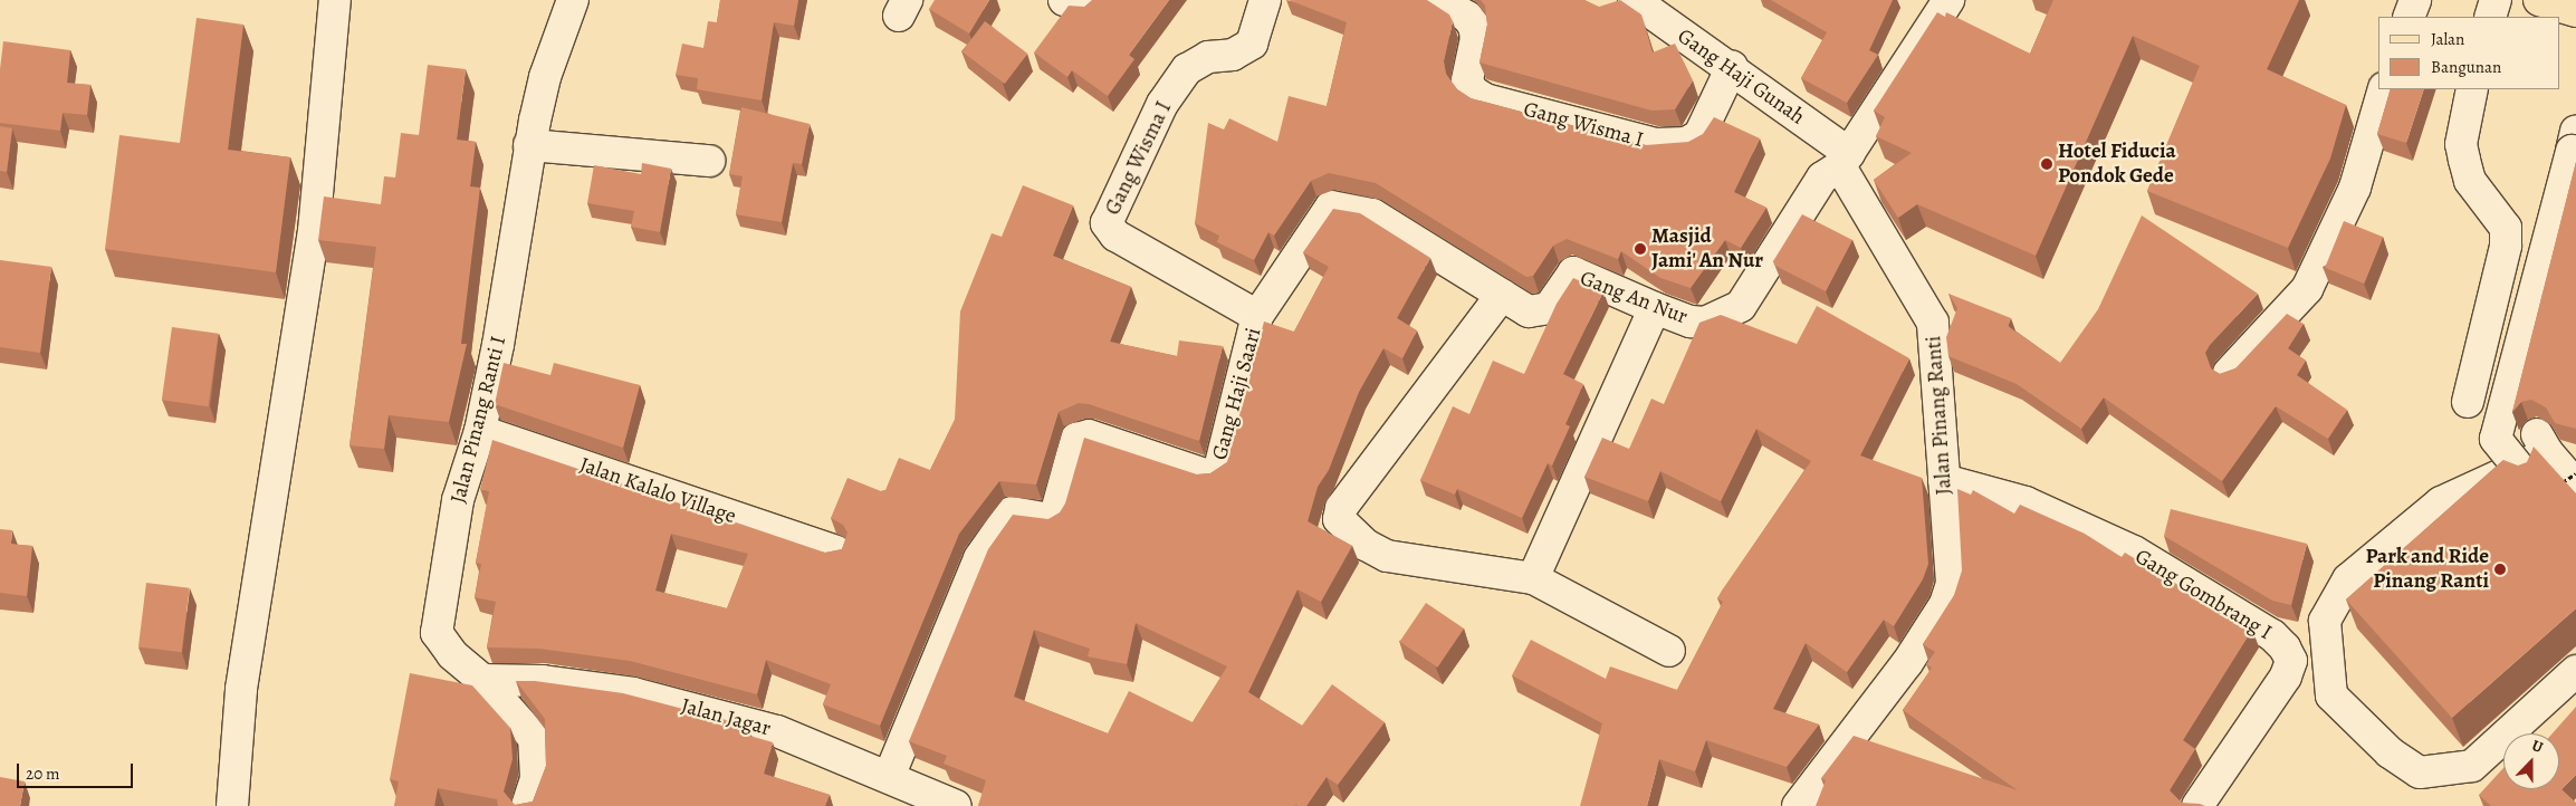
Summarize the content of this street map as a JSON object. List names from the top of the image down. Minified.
{"streets":{"street":["Gang Haji Gunah","Gang Wisma I","Gang An Nur","Gang Haji Saari","Jalan Pinang Ranti","Jalan Pinang Ranti I","Jalan Kalalo Village","Gang Gombrang I","Jalan Jagar"]},"crossings":[["Gang Haji Gunah","Gang Wisma I"],["Gang Haji Gunah","Gang An Nur"],["Gang Haji Gunah","Jalan Pinang Ranti"],["Gang Wisma I","Gang Haji Saari"],["Gang An Nur","Gang Haji Saari"],["Gang An Nur","Jalan Pinang Ranti"],["Gang Haji Saari","Jalan Jagar"],["Jalan Pinang Ranti","Gang Gombrang I"],["Jalan Pinang Ranti I","Jalan Kalalo Village"],["Jalan Pinang Ranti I","Jalan Jagar"]],"places":["Hotel Fiducia Pondok Gede","Masjid Jami' An Nur","Park and Ride Pinang Ranti"],"legend":["Jalan","Bangunan"],"scale_bar":"20 m","north":"top"}
